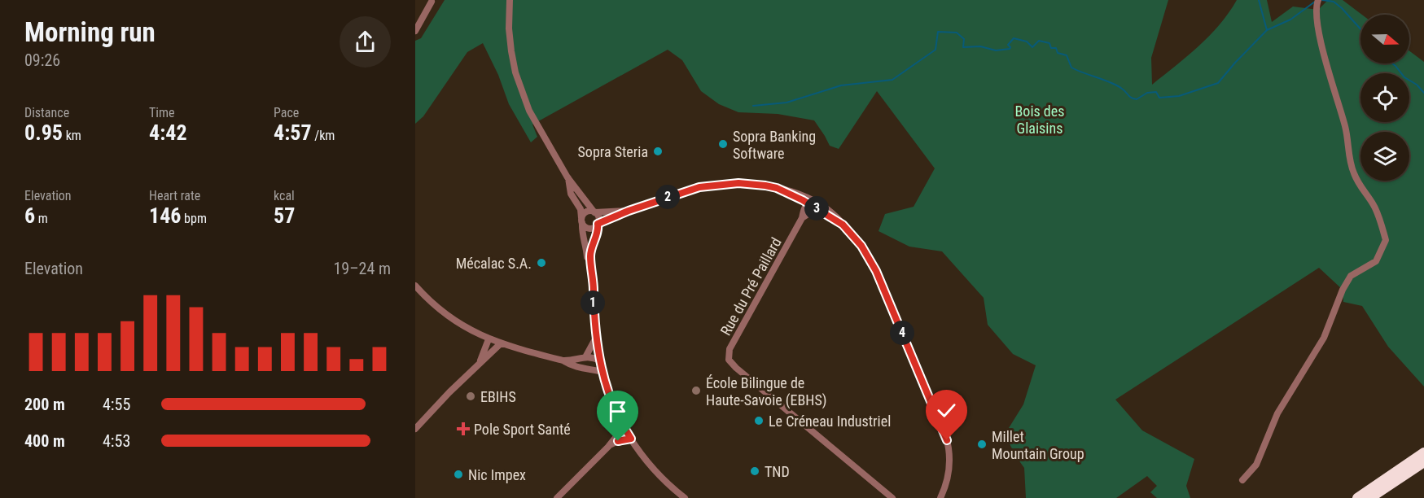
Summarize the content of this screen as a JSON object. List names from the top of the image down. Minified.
{"streets":{"street":["Rue du Pré Paillard"]},"parks":["Bois des Glaisins"],"places":{"other":["Sopra Banking Software","Sopra Steria","Mécalac S.A.","École Bilingue de Haute-Savoie (EBHS)","EBIHS","Le Créneau Industriel","Millet Mountain Group","TND","Nic Impex"],"health":["Pole Sport Santé"]},"north":"right","page":{"heading":["Morning run","09:26"],"stats":[["Distance","0.95 km"],["Time","4:42"],["Pace","4:57 /km"],["Elevation","6 m"],["Heart rate","146 bpm"],["kcal","57"]],"pins":["2","3","1","4"],"chart":["Elevation","19–24 m"],"list":[{"name":"200 m","note":"4:55"},{"name":"400 m","note":"4:53"}]}}
